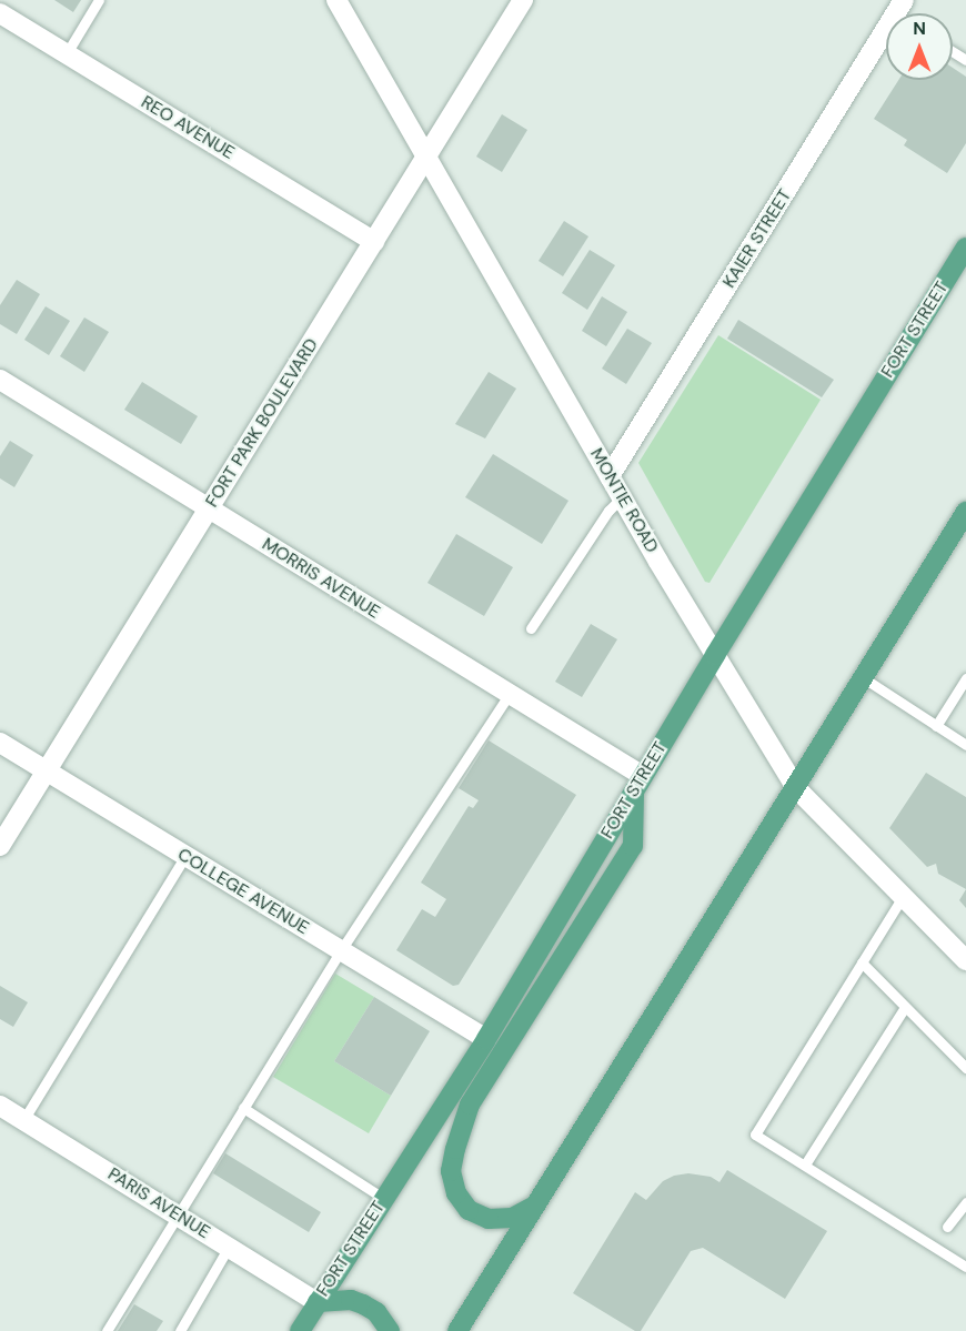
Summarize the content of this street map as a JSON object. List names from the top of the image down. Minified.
{"streets":{"main road":["FORT STREET"],"street":["REO AVENUE","KAIER STREET","FORT PARK BOULEVARD","MONTIE ROAD","MORRIS AVENUE","COLLEGE AVENUE","PARIS AVENUE"]},"crossings":[["REO AVENUE","FORT PARK BOULEVARD"],["KAIER STREET","MONTIE ROAD"],["FORT STREET","MONTIE ROAD"],["FORT STREET","MORRIS AVENUE"],["FORT STREET","COLLEGE AVENUE"],["FORT STREET","PARIS AVENUE"],["FORT PARK BOULEVARD","MONTIE ROAD"],["FORT PARK BOULEVARD","MORRIS AVENUE"],["FORT PARK BOULEVARD","COLLEGE AVENUE"]],"north":"top"}
